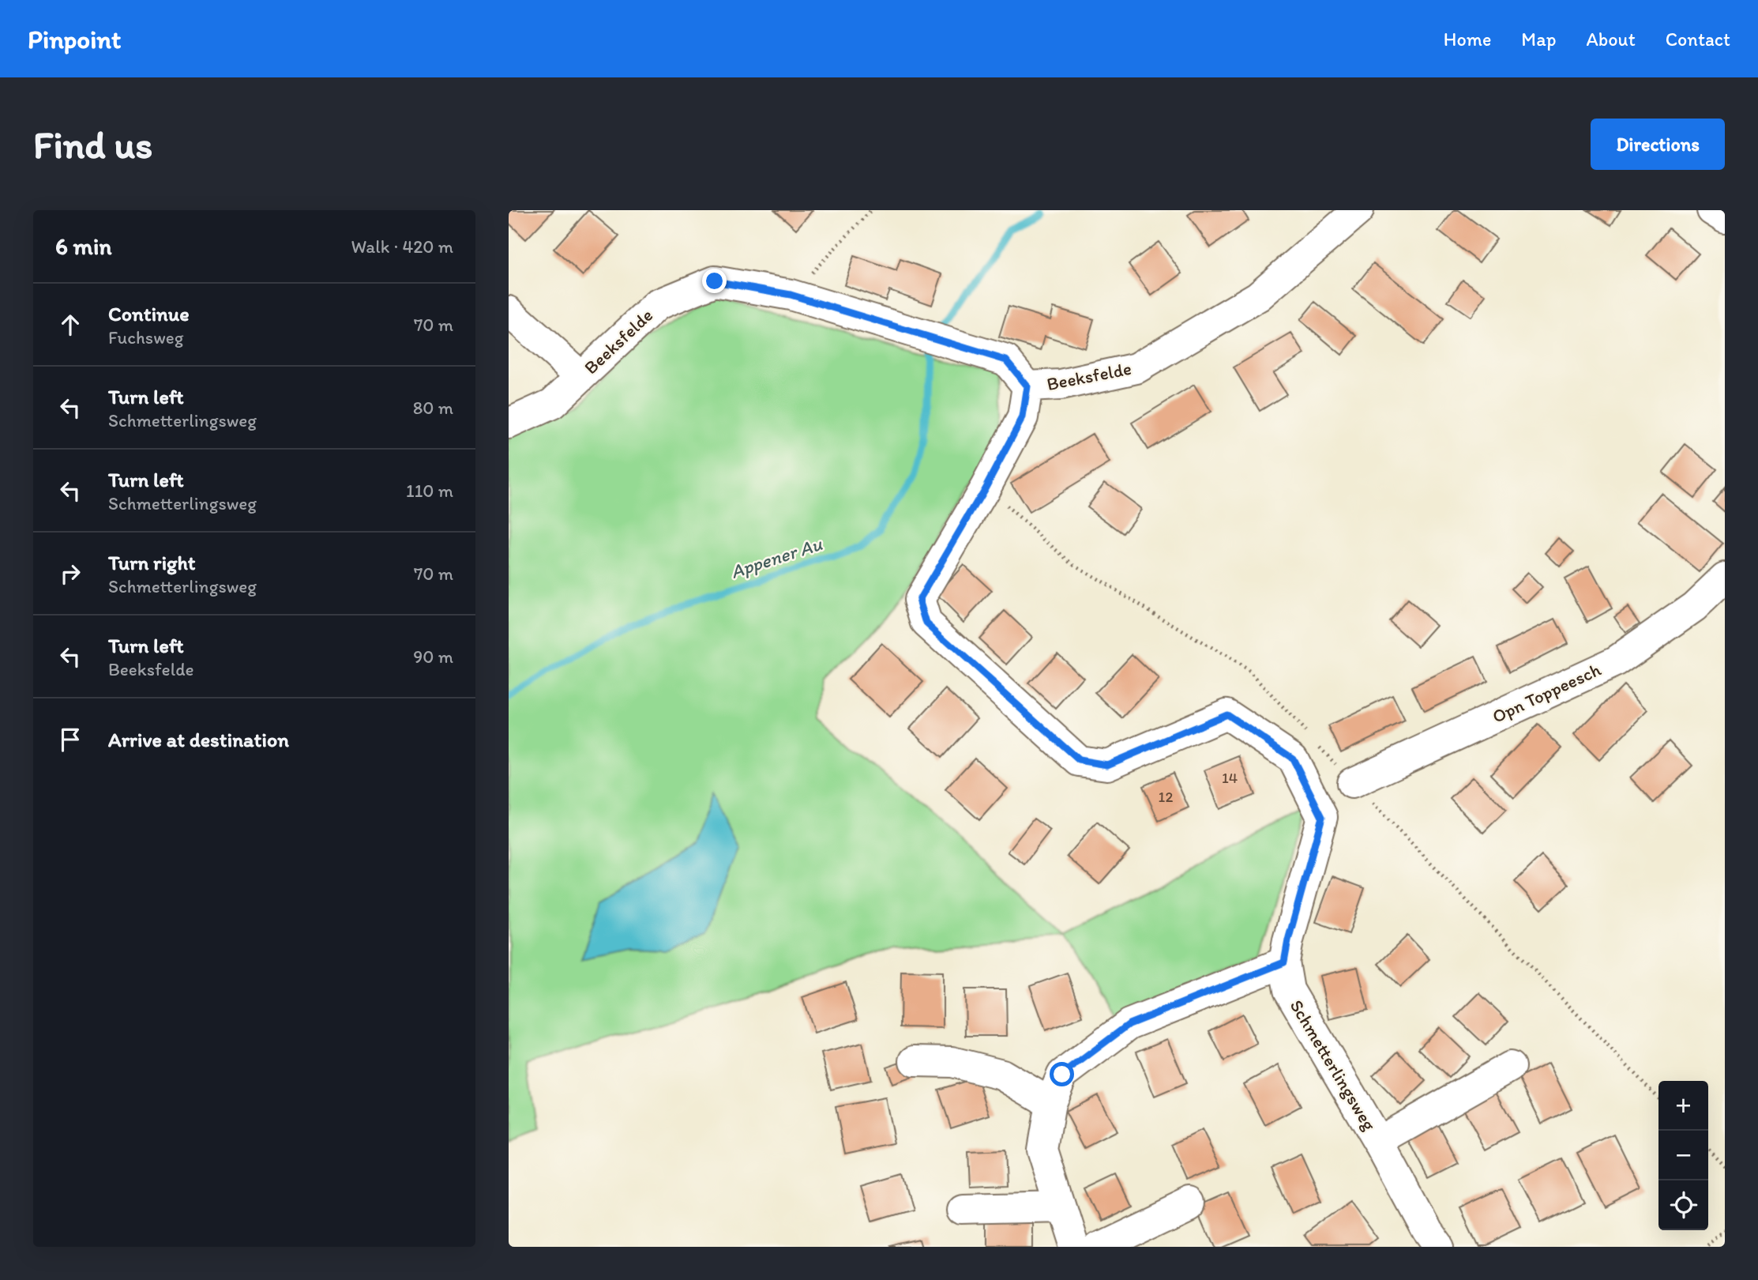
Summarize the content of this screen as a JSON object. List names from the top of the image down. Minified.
{"streets":{"street":["Beeksfelde","Opn Toppeesch","Schmetterlingsweg"]},"crossings":[["Beeksfelde","Schmetterlingsweg"]],"water":["Appener Au"],"house_numbers":["14","12"],"page":{"header":"Pinpoint","nav":["Home","Map","About","Contact"],"buttons":"Directions","title":"Find us","heading":["6 min","Walk · 420 m"],"list":[["Continue","Fuchsweg","70 m"],["Turn left","Schmetterlingsweg","80 m"],["Turn left","Schmetterlingsweg","110 m"],["Turn right","Schmetterlingsweg","70 m"],["Turn left","Beeksfelde","90 m"],"Arrive at destination"],"map_buttons":["+","−"]}}
